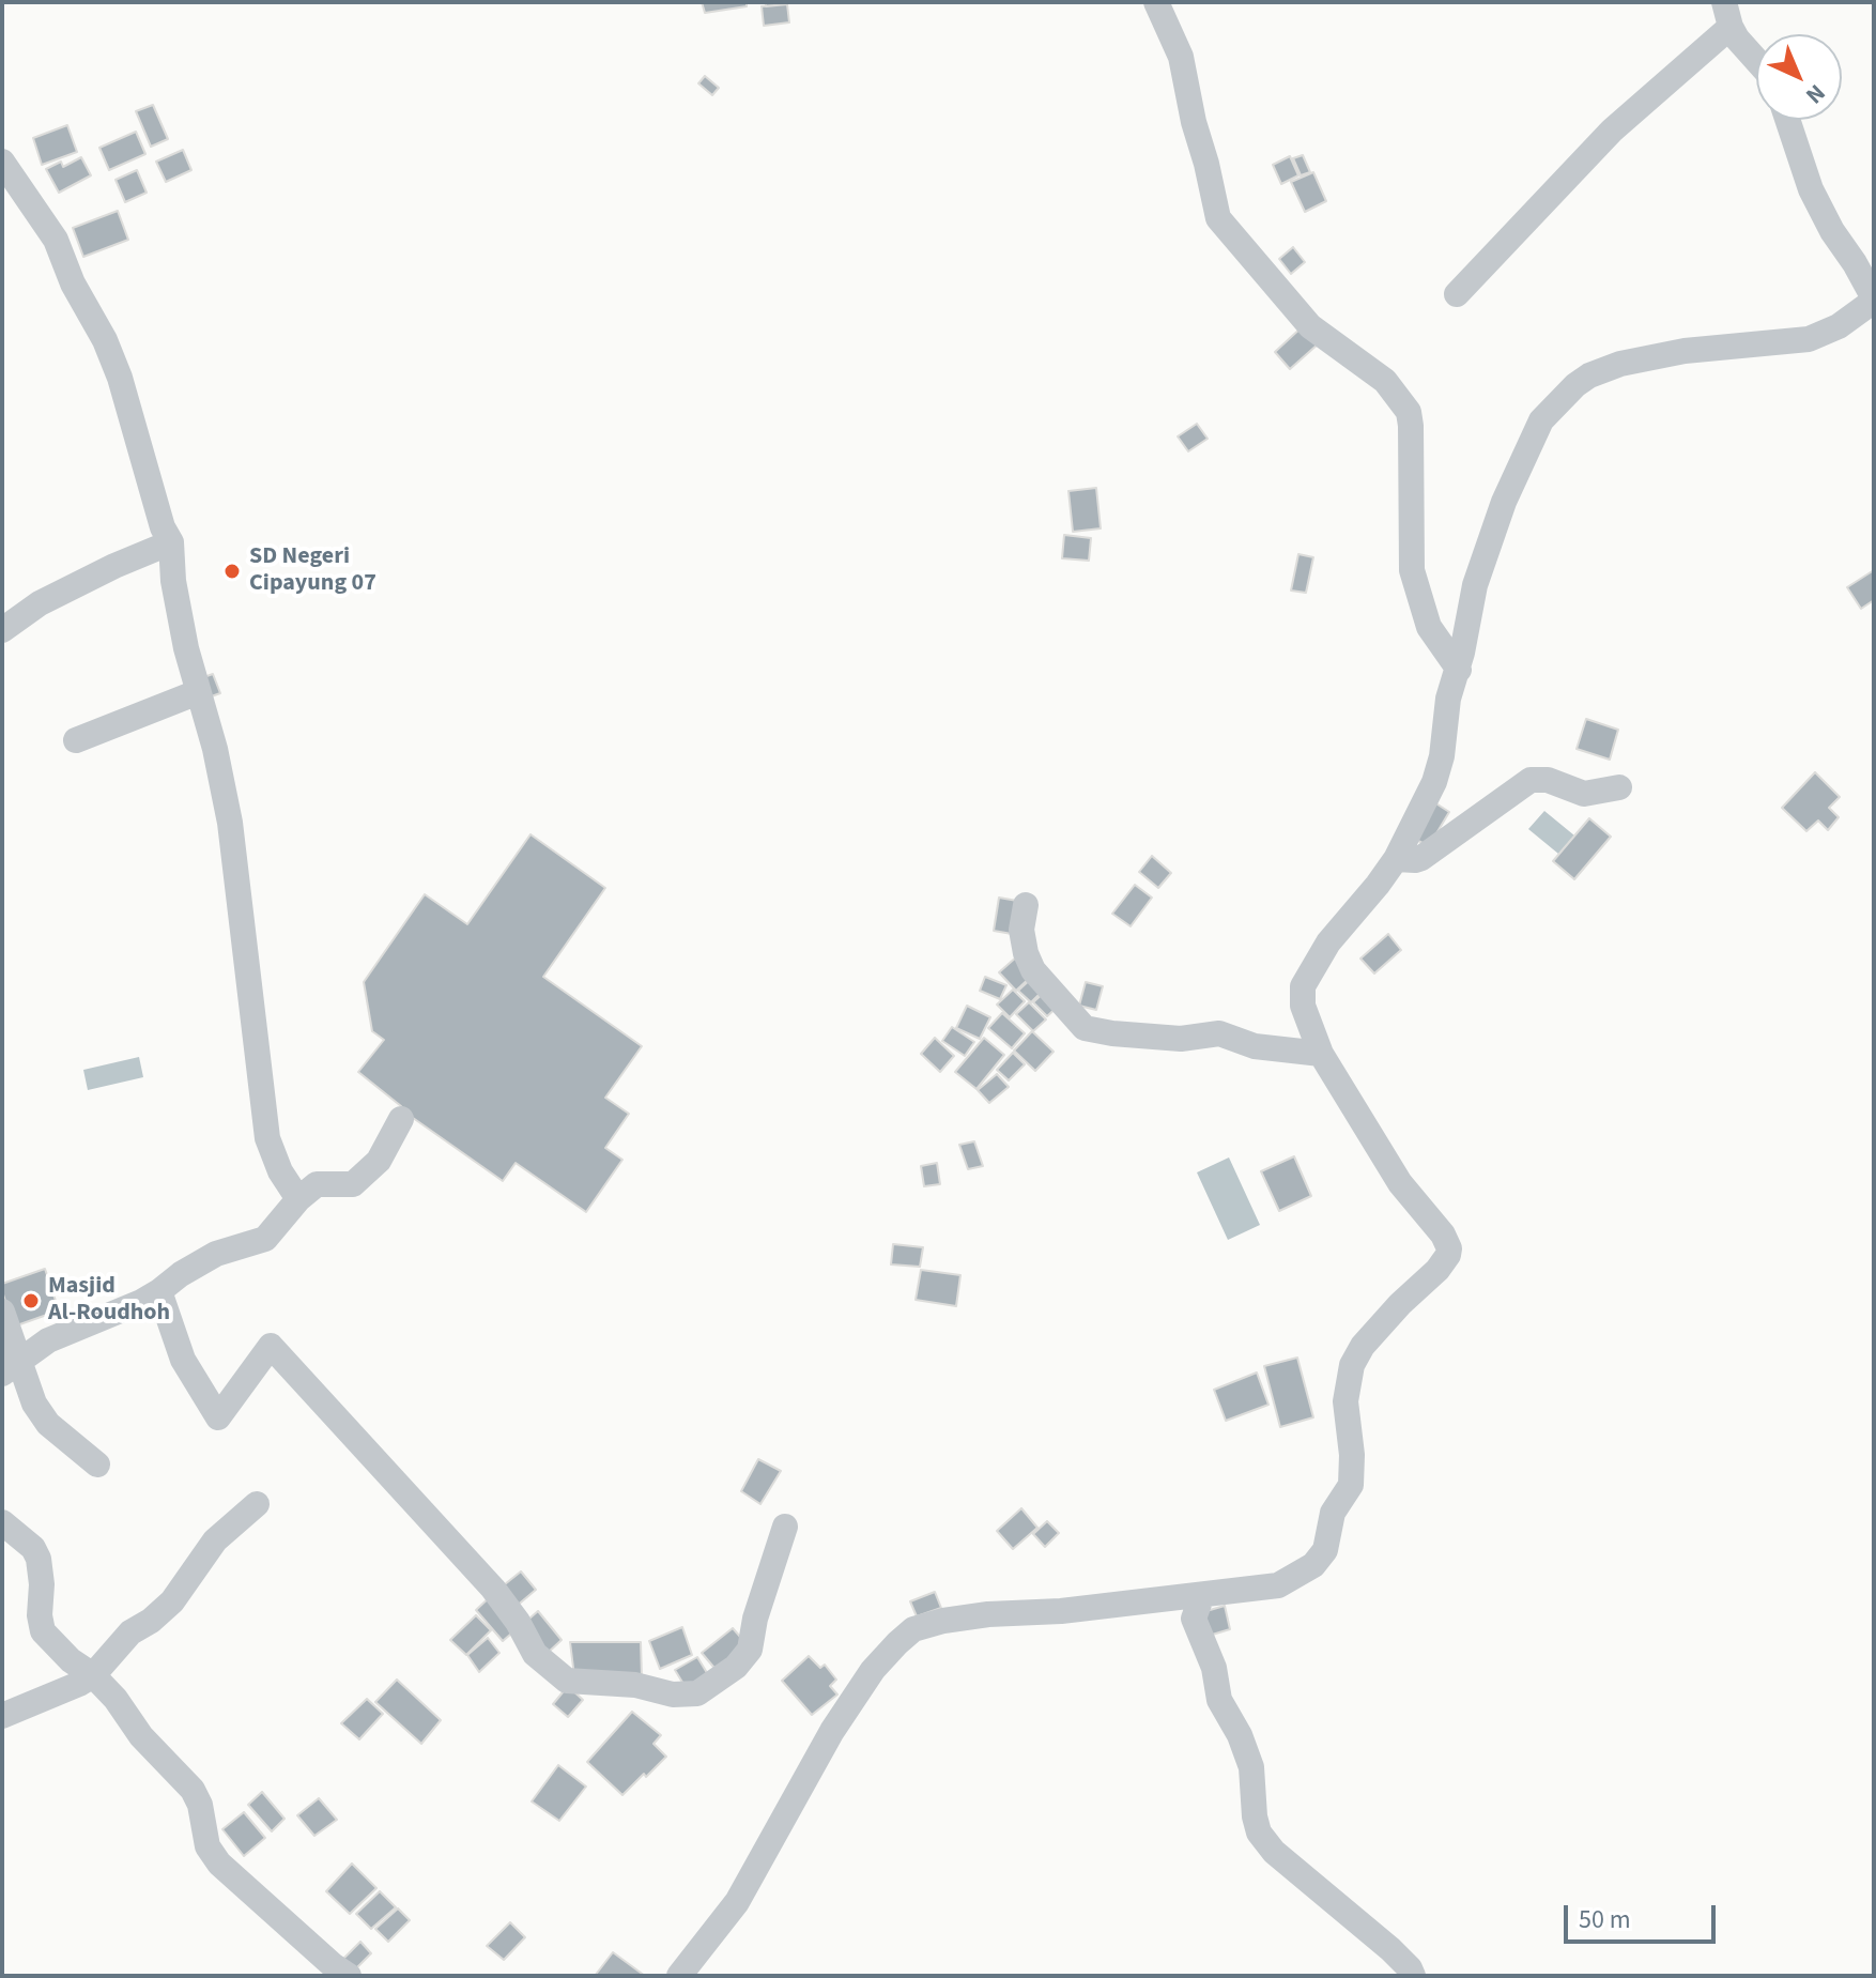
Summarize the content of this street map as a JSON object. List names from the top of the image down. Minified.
{"places":["SD Negeri Cipayung 07","Masjid Al-Roudhoh"],"scale_bar":"50 m","north":"bottom right"}
